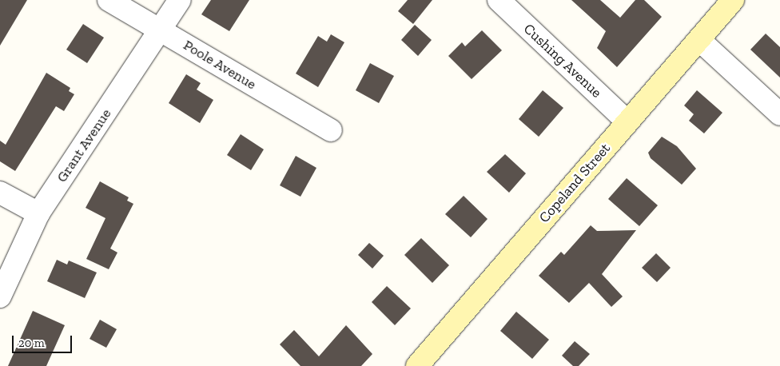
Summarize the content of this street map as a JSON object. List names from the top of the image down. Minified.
{"streets":{"main road":["Copeland Street"],"street":["Cushing Avenue","Poole Avenue","Grant Avenue"]},"crossings":[["Cushing Avenue","Copeland Street"],["Poole Avenue","Grant Avenue"]],"scale_bar":"20 m"}
